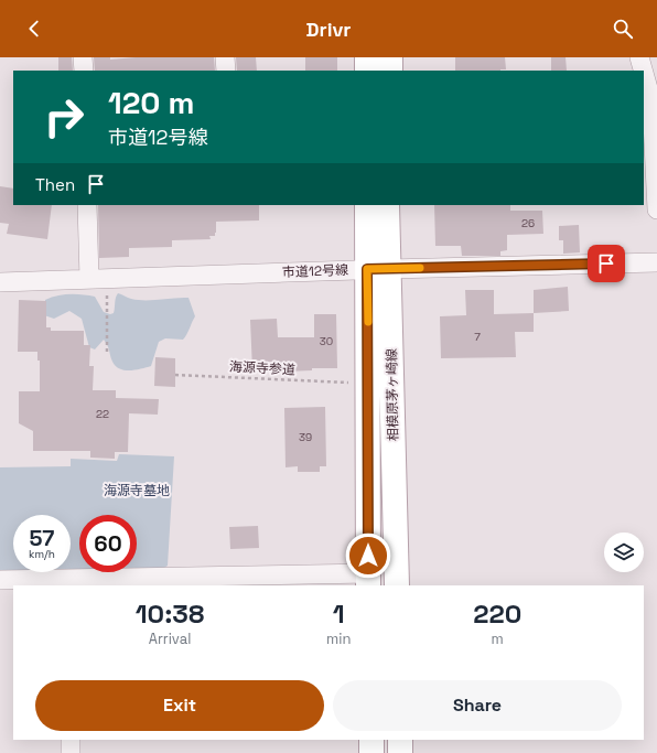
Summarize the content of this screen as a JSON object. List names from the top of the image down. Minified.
{"streets":{"main road":["相模原茅ヶ崎線"],"street":["市道12号線"],"path":["海源寺参道"]},"crossings":[["市道12号線","相模原茅ヶ崎線"]],"parks":["海源寺墓地"],"house_numbers":["26","7","30","22","39"],"page":{"header":"Drivr","turn":["120 m","市道12号線"],"then":"Then","speed":"57 km/h","limit":"60","eta":["10:38","Arrival","1","min","220","m"],"buttons":["Exit","Share"]}}
